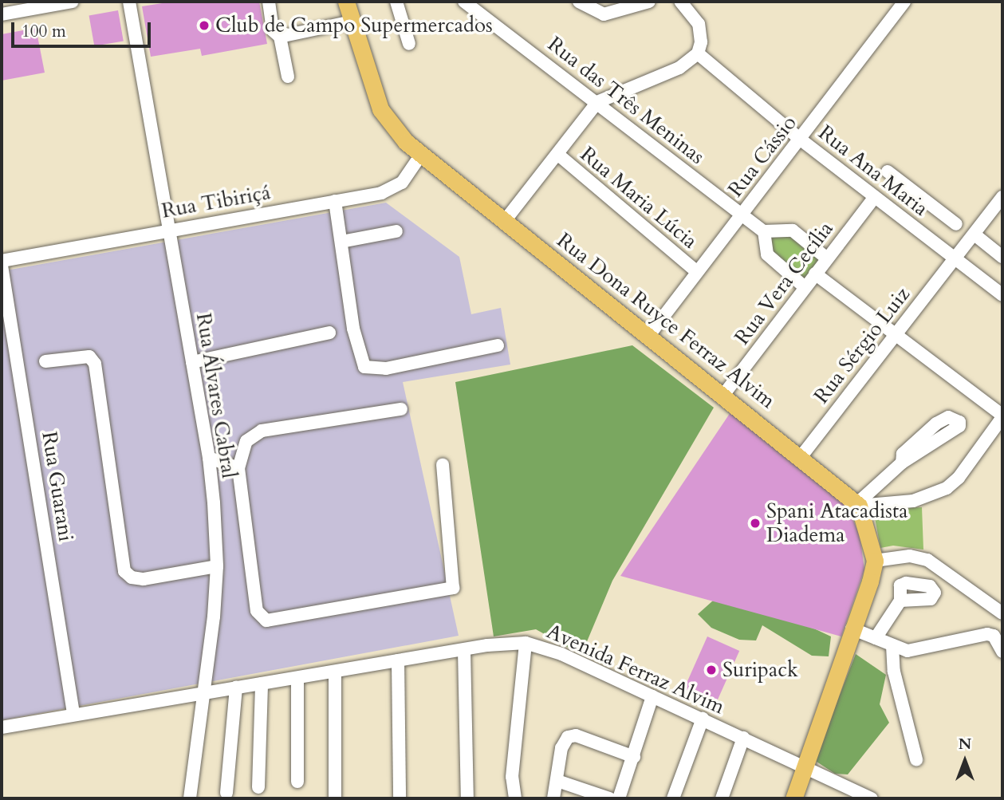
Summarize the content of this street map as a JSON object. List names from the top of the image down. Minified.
{"streets":{"main road":["Rua Dona Ruyce Ferraz Alvim"],"street":["Rua das Três Meninas","Rua Cássio","Rua Ana Maria","Rua Maria Lúcia","Rua Tibiriçá","Rua Vera Cecília","Rua Sérgio Luiz","Rua Álvares Cabral","Rua Guarani","Avenida Ferraz Alvim"]},"crossings":[["Rua das Três Meninas","Rua Cássio"],["Rua Cássio","Rua Ana Maria"],["Rua Cássio","Rua Maria Lúcia"],["Rua Cássio","Rua Dona Ruyce Ferraz Alvim"],["Rua Ana Maria","Rua Vera Cecília"],["Rua Ana Maria","Rua Sérgio Luiz"],["Rua Tibiriçá","Rua Dona Ruyce Ferraz Alvim"],["Rua Tibiriçá","Rua Álvares Cabral"],["Rua Vera Cecília","Rua Dona Ruyce Ferraz Alvim"],["Rua Dona Ruyce Ferraz Alvim","Rua Sérgio Luiz"],["Rua Álvares Cabral","Avenida Ferraz Alvim"],["Rua Guarani","Avenida Ferraz Alvim"]],"places":["Club de Campo Supermercados","Spani Atacadista Diadema","Suripack"],"scale_bar":"100 m","north":"top"}
